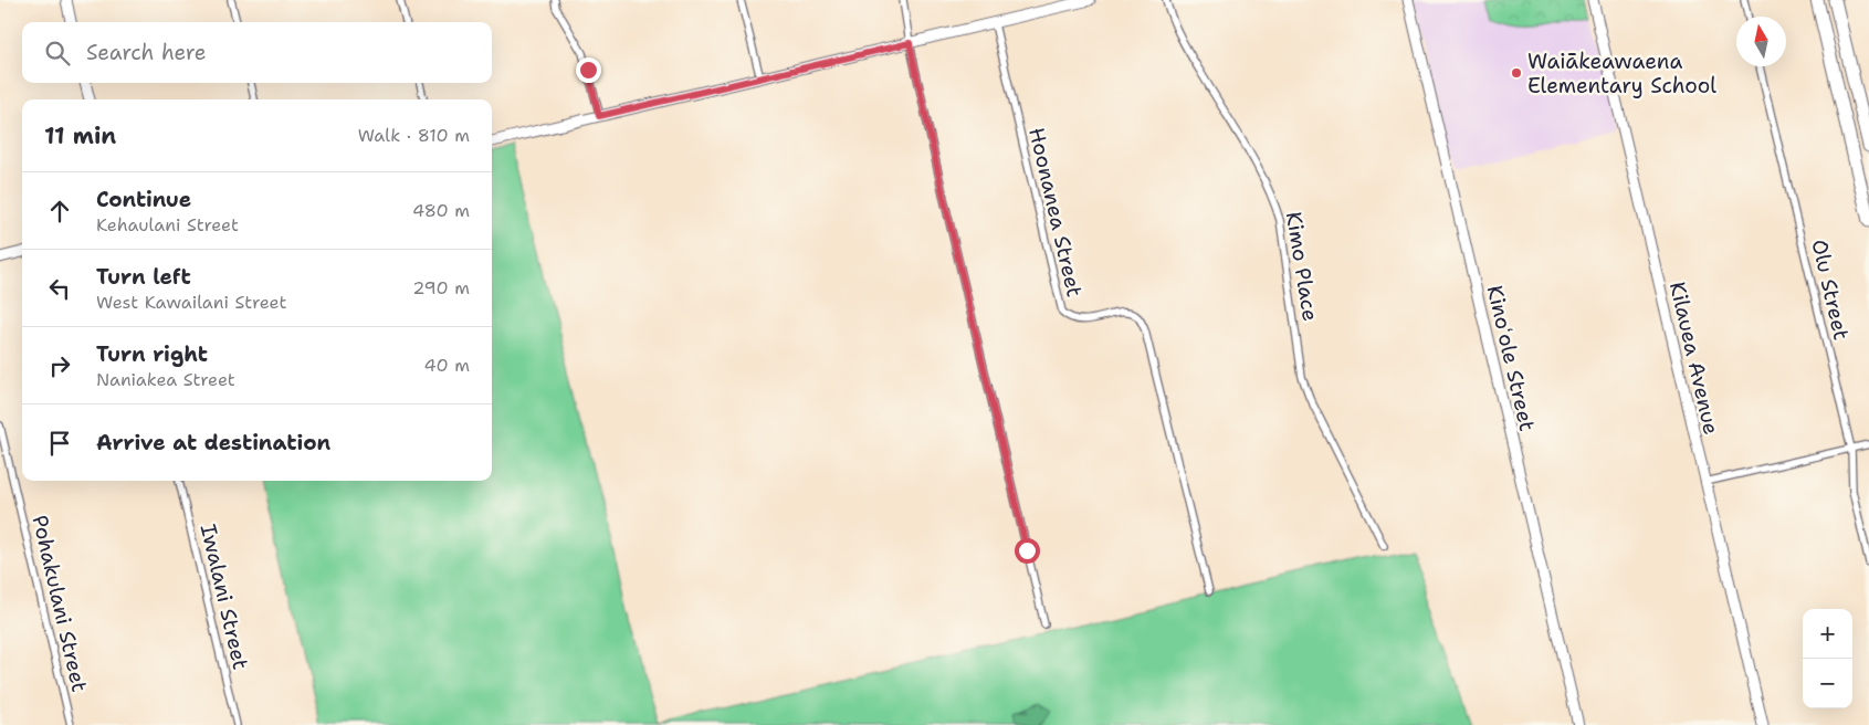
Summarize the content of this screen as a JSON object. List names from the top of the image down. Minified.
{"streets":{"street":["Hoonanea Street","Kimo Place","Olu Street","Kinoʻole Street","Kilauea Avenue","Iwalani Street","Pohakulani Street"]},"places":["Waiākeawaena Elementary School"],"north":"top","page":{"search":"Search here","heading":["11 min","Walk · 810 m"],"list":[["Continue","Kehaulani Street","480 m"],["Turn left","West Kawailani Street","290 m"],["Turn right","Naniakea Street","40 m"],"Arrive at destination"],"map_buttons":["+","−"]}}
